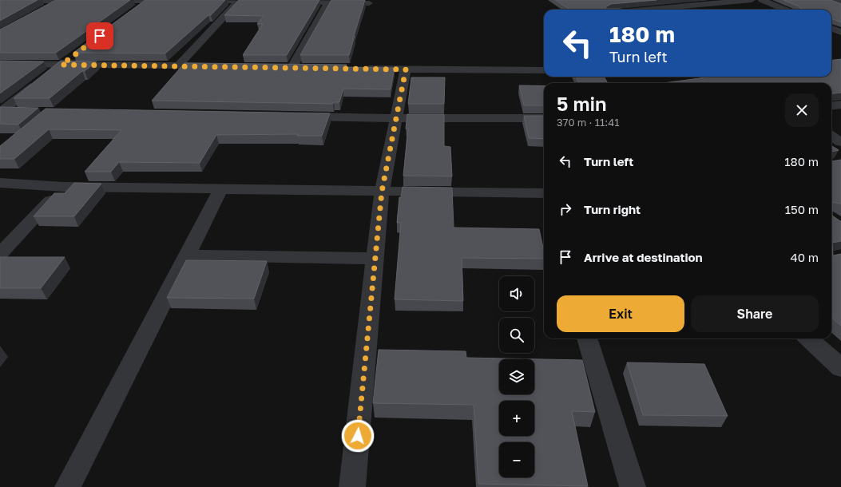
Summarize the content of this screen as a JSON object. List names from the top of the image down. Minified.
{"page":{"turn":["180 m","Turn left"],"heading":["5 min","370 m · 11:41"],"list":[{"name":"Turn left","value":"180 m"},{"name":"Turn right","value":"150 m"},{"name":"Arrive at destination","value":"40 m"}],"map_buttons":["+","−"],"buttons":["Exit","Share"]}}
